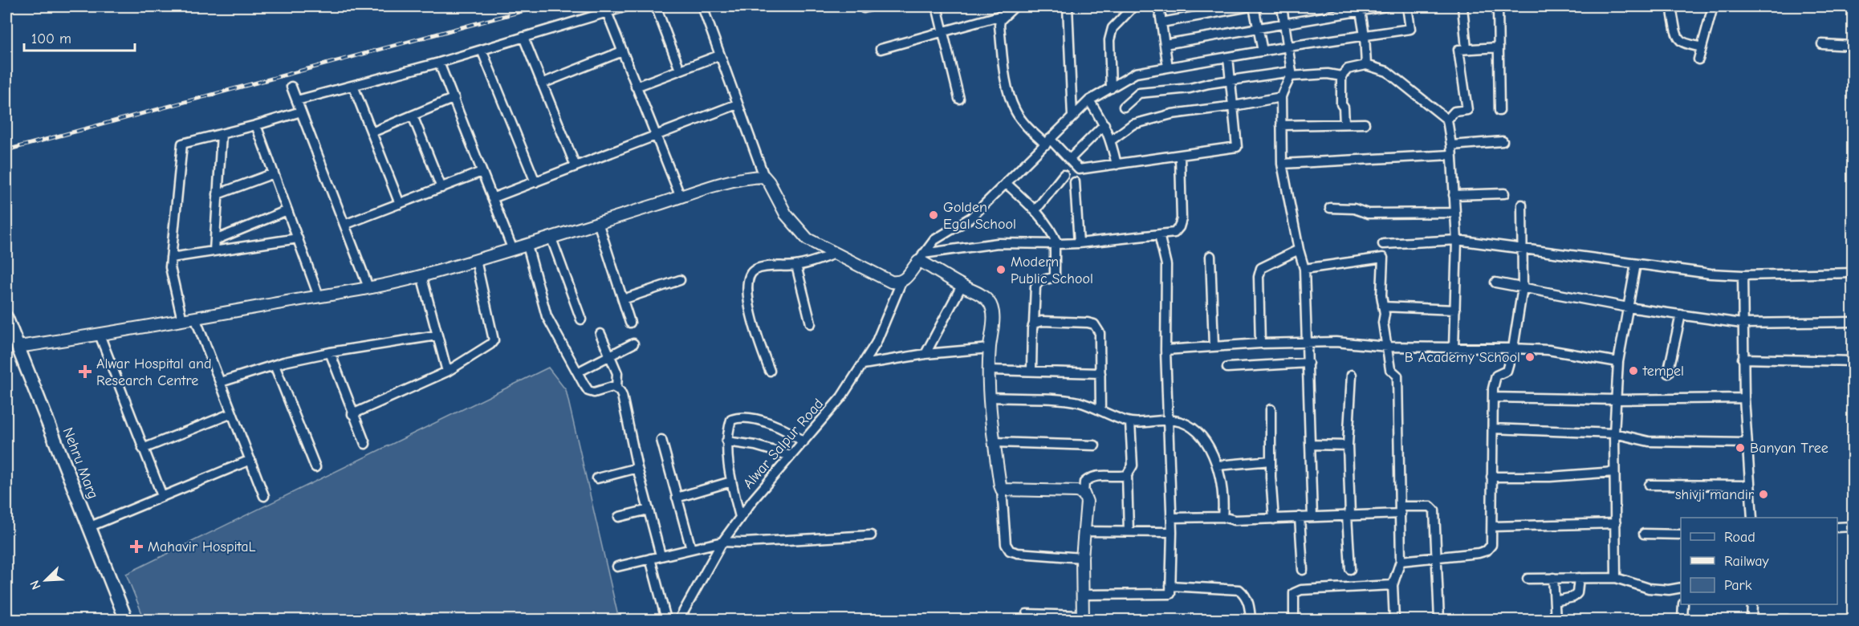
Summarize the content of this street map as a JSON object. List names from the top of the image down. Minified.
{"streets":{"main road":["Nehru Marg"],"street":["Alwar Salpur Road"]},"places":{"other":["Golden Egal School","Modern Public School","B Academy School","tempel","Banyan Tree","shivji mandir"],"health":["Alwar Hospital and Research Centre","Mahavir HospitaL"]},"legend":["Road","Railway","Park"],"scale_bar":"100 m","north":"bottom left"}
